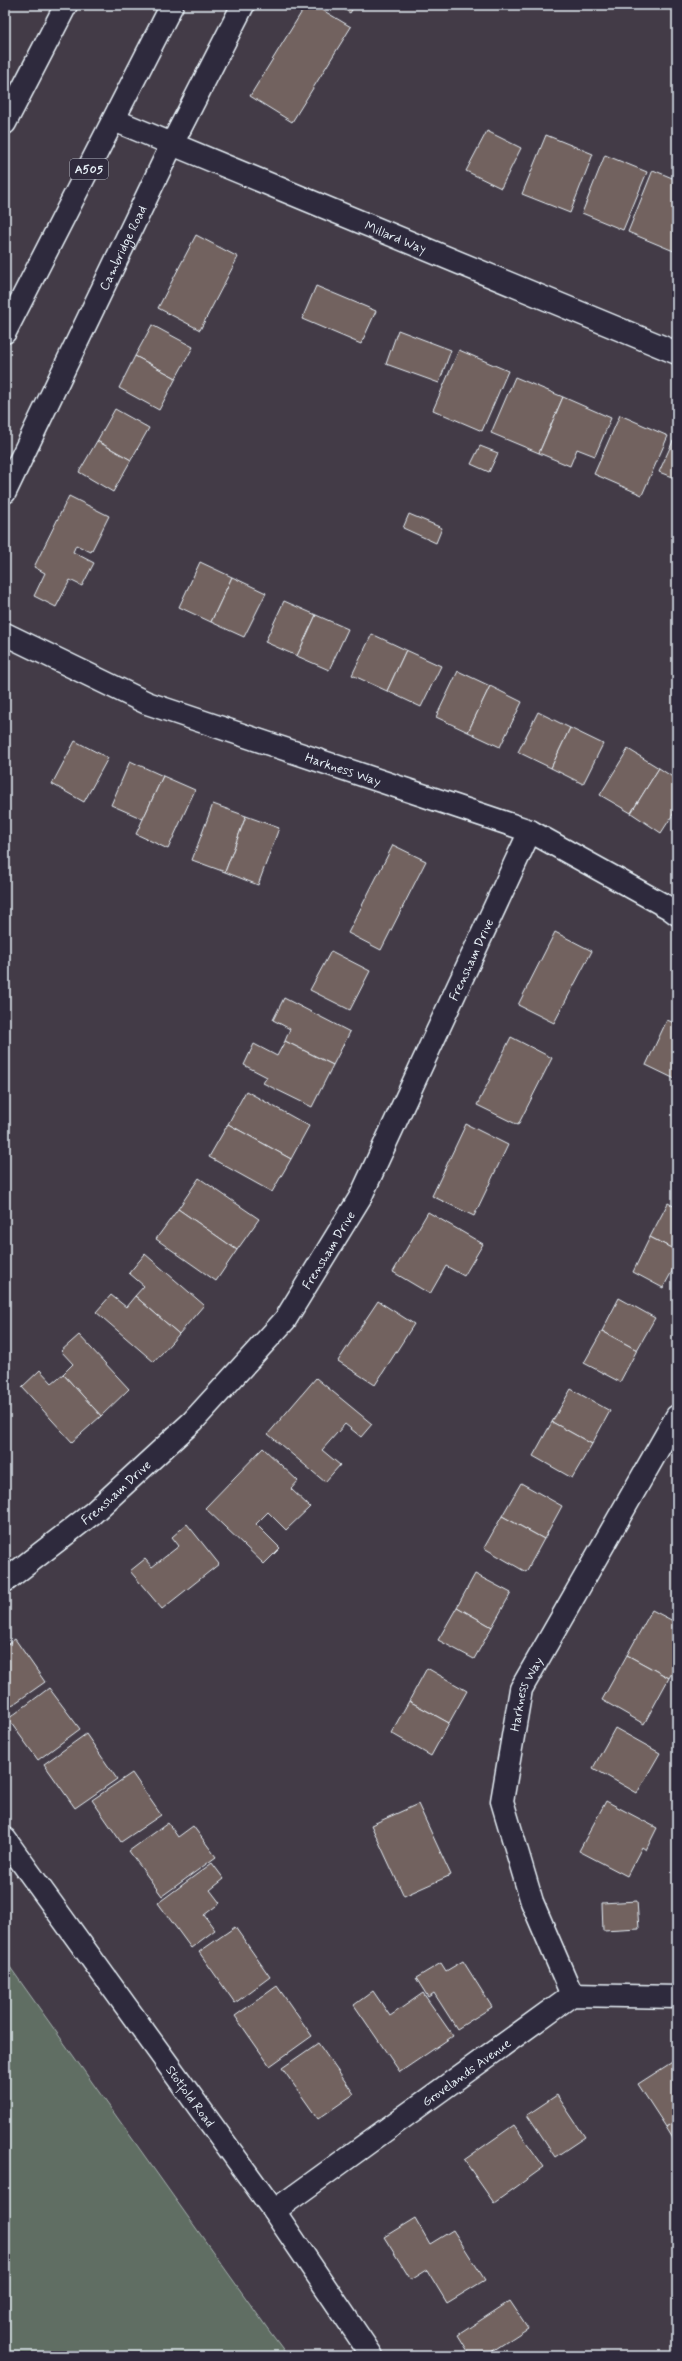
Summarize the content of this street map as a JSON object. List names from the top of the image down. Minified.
{"streets":{"street":["A505","Millard Way","Cambridge Road","Harkness Way","Frensham Drive","Grovelands Avenue","Stotfold Road"]},"crossings":[["A505","Millard Way"],["Millard Way","Cambridge Road"],["Harkness Way","Frensham Drive"],["Harkness Way","Grovelands Avenue"],["Grovelands Avenue","Stotfold Road"]]}
